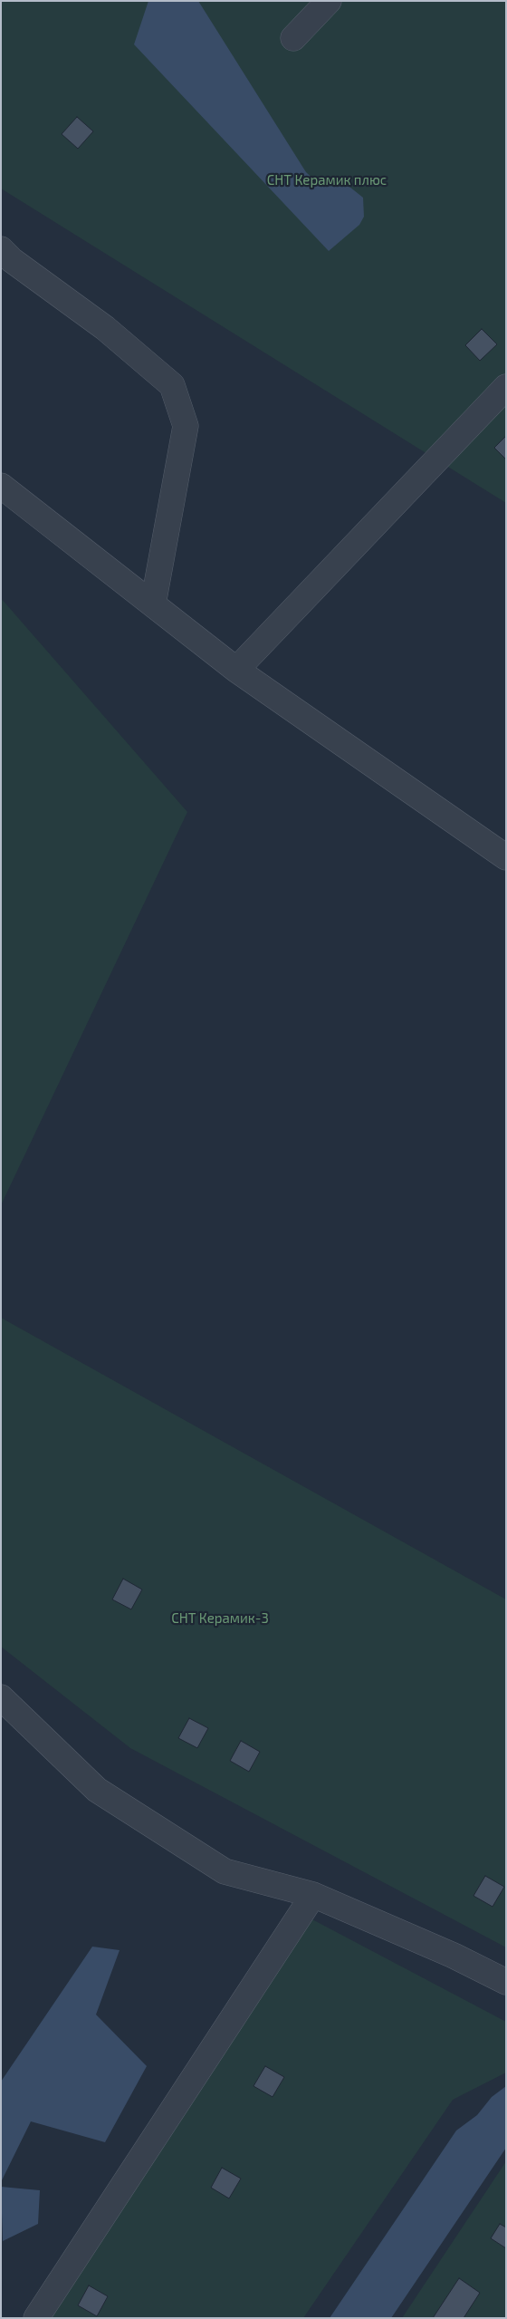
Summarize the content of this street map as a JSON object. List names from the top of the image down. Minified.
{"parks":["СНТ Керамик плюс","СНТ Керамик-3"]}
